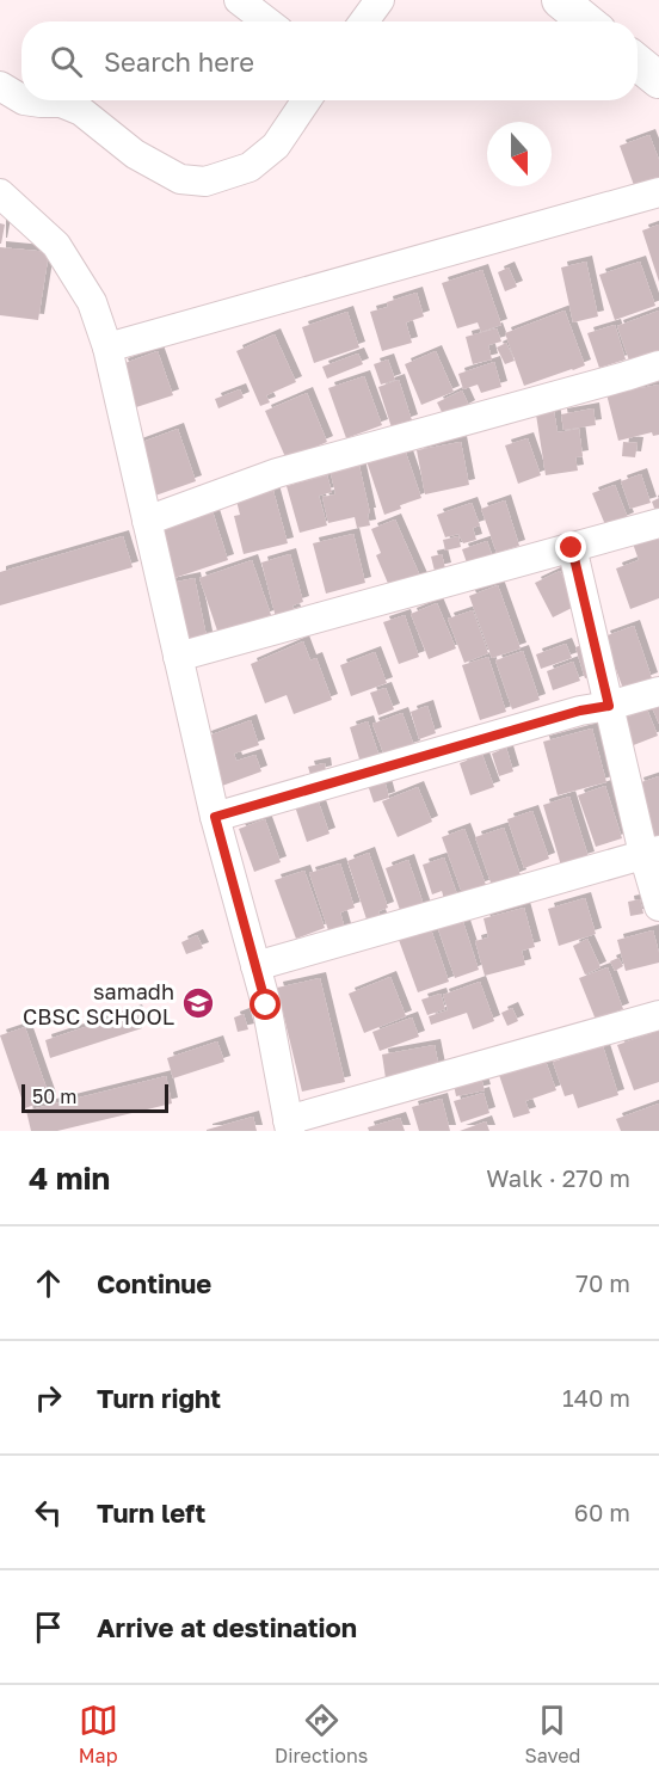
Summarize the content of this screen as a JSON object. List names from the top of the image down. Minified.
{"places":{"school or university":["samadh CBSC SCHOOL"]},"scale_bar":"50 m","north":"bottom","page":{"search":"Search here","scale":"50 m","heading":["4 min","Walk · 270 m"],"list":[["Continue","70 m"],["Turn right","140 m"],["Turn left","60 m"],"Arrive at destination"],"nav":["Map","Directions","Saved"]}}
